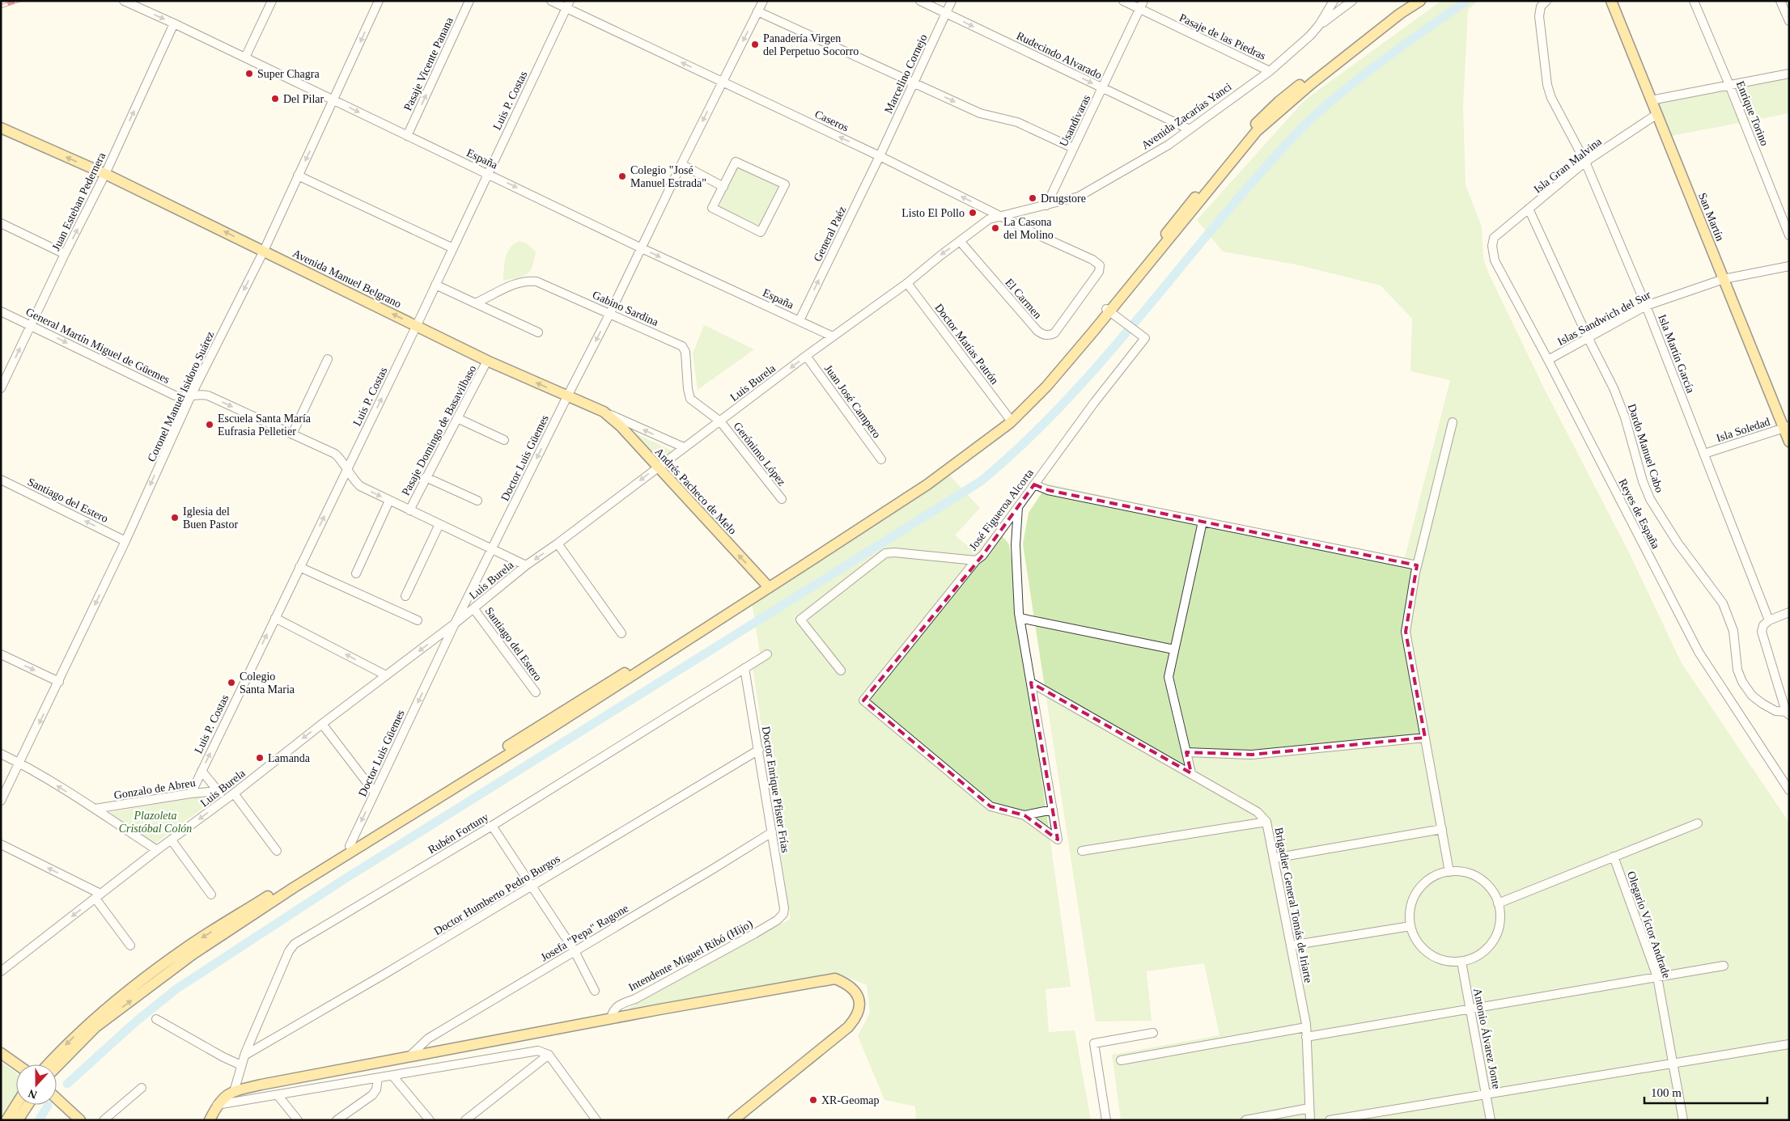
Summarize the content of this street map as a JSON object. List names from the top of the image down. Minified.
{"streets":{"main road":["San Martín","Avenida Manuel Belgrano","Andrés Pacheco de Melo"],"street":["Pasaje de las Piedras","Rudecindo Alvarado","Pasaje Vicente Panana","Marcelino Cornejo","Luis P. Costas","Enrique Torino","Avenida Zacarías Yanci","Caseros","Usandivaras","España","Isla Gran Malvina","Juan Esteban Pedernera","General Paéz","El Carmen","Gabino Sardina","Islas Sandwich del Sur","Doctor Matías Patrón","General Martín Miguel de Güemes","Isla Martín García","Luis Burela","Coronel Manuel Isidoro Suárez","Juan José Campero","Isla Soledad","Pasaje Domingo de Basavilbaso","Dardo Manuel Cabo","Gerónimo López","Doctor Luis Güemes","Santiago del Estero","José Figueroa Alcorta","Reyes de España","Gonzalo de Abreu","Doctor Enrique Pfister Frías","Rubén Fortuny","Doctor Humberto Pedro Burgos","Brigadier General Tomás de Iriarte","Olegario Víctor Andrade","Josefa \"Pepa\" Ragone","Intendente Miguel Ribó (Hijo)","Antonio Álvarez Jonte"]},"crossings":[["Pasaje de las Piedras","Avenida Zacarías Yanci"],["Pasaje de las Piedras","Usandivaras"],["Rudecindo Alvarado","Marcelino Cornejo"],["Rudecindo Alvarado","Avenida Zacarías Yanci"],["Rudecindo Alvarado","Usandivaras"],["Pasaje Vicente Panana","España"],["Marcelino Cornejo","Caseros"],["Marcelino Cornejo","General Paéz"],["Luis P. Costas","Caseros"],["Luis P. Costas","España"],["Luis P. Costas","Avenida Manuel Belgrano"],["Luis P. Costas","General Martín Miguel de Güemes"],["Luis P. Costas","Gonzalo de Abreu"],["Avenida Zacarías Yanci","Caseros"],["Avenida Zacarías Yanci","Usandivaras"],["Avenida Zacarías Yanci","Luis Burela"],["Caseros","General Paéz"],["Caseros","El Carmen"],["Caseros","Luis Burela"],["Caseros","Doctor Luis Güemes"],["España","Juan Esteban Pedernera"],["España","General Paéz"],["España","Luis Burela"],["España","Coronel Manuel Isidoro Suárez"],["España","Doctor Luis Güemes"],["Isla Gran Malvina","San Martín"],["Isla Gran Malvina","Isla Martín García"],["Isla Gran Malvina","Dardo Manuel Cabo"],["Isla Gran Malvina","Reyes de España"],["Juan Esteban Pedernera","Avenida Manuel Belgrano"],["Juan Esteban Pedernera","General Martín Miguel de Güemes"],["San Martín","Islas Sandwich del Sur"],["San Martín","Isla Soledad"],["Avenida Manuel Belgrano","Luis Burela"],["Avenida Manuel Belgrano","Coronel Manuel Isidoro Suárez"],["Avenida Manuel Belgrano","Pasaje Domingo de Basavilbaso"],["Avenida Manuel Belgrano","Doctor Luis Güemes"],["Avenida Manuel Belgrano","Andrés Pacheco de Melo"],["El Carmen","Luis Burela"],["Gabino Sardina","Luis Burela"],["Gabino Sardina","Gerónimo López"],["Gabino Sardina","Doctor Luis Güemes"],["Islas Sandwich del Sur","Isla Martín García"],["Islas Sandwich del Sur","Dardo Manuel Cabo"],["Islas Sandwich del Sur","Reyes de España"],["Doctor Matías Patrón","Luis Burela"],["General Martín Miguel de Güemes","Luis Burela"],["General Martín Miguel de Güemes","Coronel Manuel Isidoro Suárez"],["General Martín Miguel de Güemes","Pasaje Domingo de Basavilbaso"],["General Martín Miguel de Güemes","Doctor Luis Güemes"],["Isla Martín García","Isla Soledad"],["Luis Burela","Juan José Campero"],["Luis Burela","Gerónimo López"],["Luis Burela","Doctor Luis Güemes"],["Luis Burela","Andrés Pacheco de Melo"],["Luis Burela","Santiago del Estero"],["Coronel Manuel Isidoro Suárez","Santiago del Estero"],["Doctor Enrique Pfister Frías","Rubén Fortuny"],["Doctor Enrique Pfister Frías","Doctor Humberto Pedro Burgos"],["Doctor Enrique Pfister Frías","Josefa \"Pepa\" Ragone"],["Doctor Enrique Pfister Frías","Intendente Miguel Ribó (Hijo)"],["Rubén Fortuny","Doctor Humberto Pedro Burgos"]],"one_way":["Pasaje Vicente Panana","Caseros","España","Juan Esteban Pedernera","General Paéz","Avenida Manuel Belgrano","General Martín Miguel de Güemes","Luis Burela","Coronel Manuel Isidoro Suárez","Doctor Luis Güemes","Andrés Pacheco de Melo","Santiago del Estero"],"parks":["Plazoleta Cristóbal Colón"],"places":["Panadería Virgen del Perpetuo Socorro","Super Chagra","Del Pilar","Colegio \"José Manuel Estrada\"","Drugstore","Listo El Pollo","La Casona del Molino","Escuela Santa María Eufrasia Pelletier","Iglesia del Buen Pastor","Colegio Santa Maria","Lamanda","XR-Geomap"],"scale_bar":"100 m","north":"bottom"}
